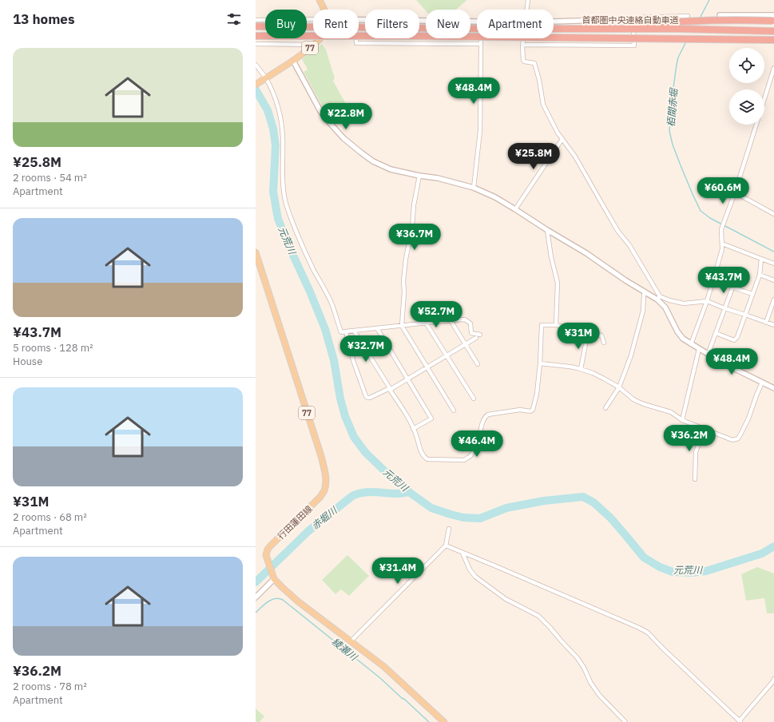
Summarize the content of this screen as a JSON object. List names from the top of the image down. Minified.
{"streets":{"highway":["首都圏中央連絡自動車道"],"main road":["77","行田蓮田線"]},"water":["栢間赤堀","元荒川","赤堀川","綾瀬川"],"page":{"heading":"13 homes","chip":["Buy","Rent","Filters","New","Apartment"],"list":[{"name":"¥25.8M","note":"2 rooms · 54 m² · Apartment"},{"name":"¥43.7M","note":"5 rooms · 128 m² · House"},{"name":"¥31M","note":"2 rooms · 68 m² · Apartment"},{"name":"¥36.2M","note":"2 rooms · 78 m² · Apartment"}],"price":["¥48.4M","¥22.8M","¥25.8M","¥60.6M","¥36.7M","¥43.7M","¥52.7M","¥31M","¥32.7M","¥48.4M","¥36.2M","¥46.4M","¥31.4M"]}}
